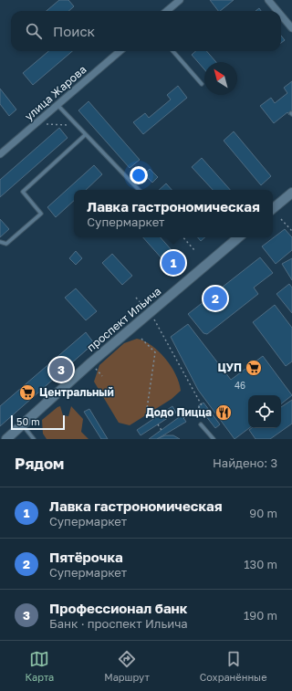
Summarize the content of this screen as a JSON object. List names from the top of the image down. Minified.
{"streets":{"street":["улица Жарова","проспект Ильича"]},"places":{"supermarket":["ЦУП","Центральный"],"restaurant":["Додо Пицца"]},"house_numbers":["46"],"scale_bar":"50 m","north":"top left","page":{"search":"Поиск","popup":["Лавка гастрономическая","Супермаркет"],"pins":["1","2","3"],"scale":"50 m","heading":["Рядом","Найдено: 3"],"list":[{"mark":"1","name":"Лавка гастрономическая","note":"Супермаркет","value":"90 m"},{"mark":"2","name":"Пятёрочка","note":"Супермаркет","value":"130 m"},{"mark":"3","name":"Профессионал банк","note":"Банк · проспект Ильича","value":"190 m"}],"nav":["Карта","Маршрут","Сохранённые"]}}
